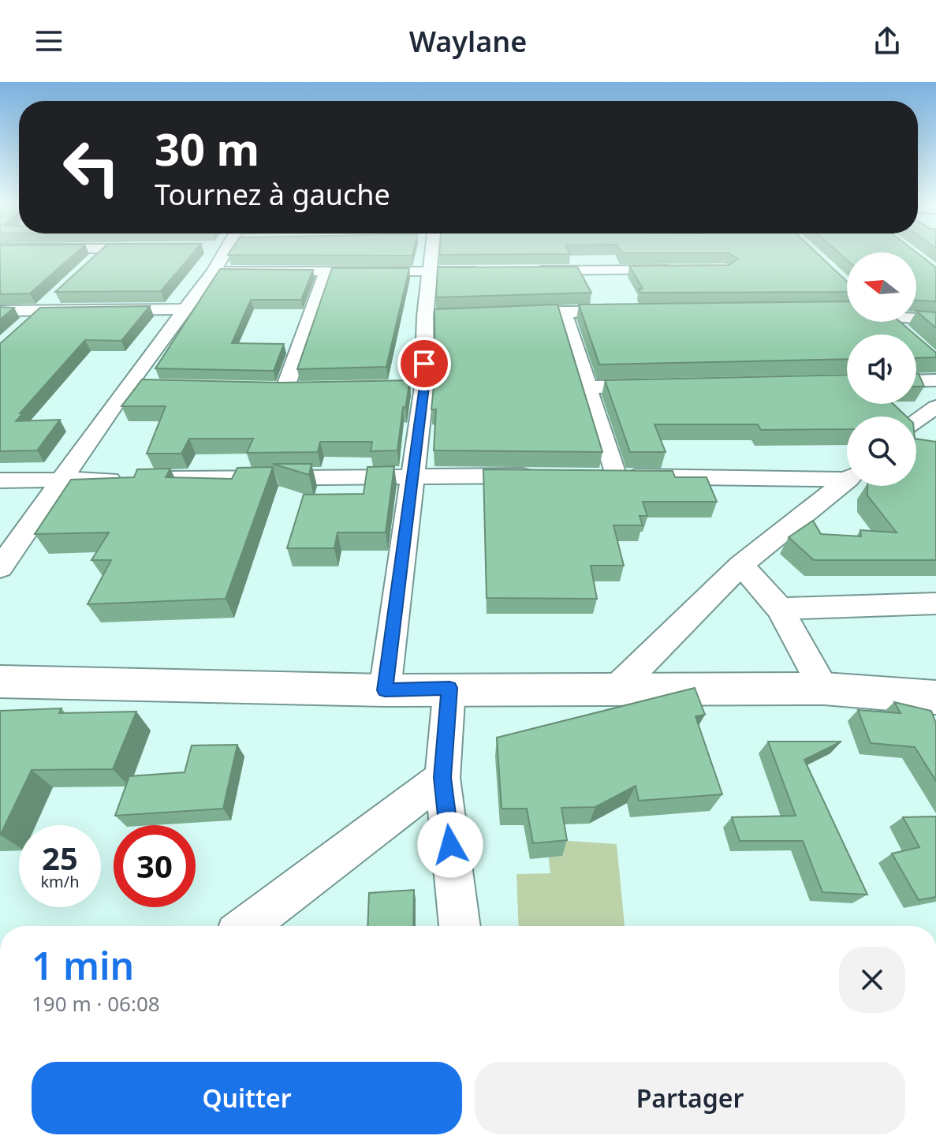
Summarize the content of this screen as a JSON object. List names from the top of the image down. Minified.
{"north":"left","page":{"header":"Waylane","turn":["30 m","Tournez à gauche"],"speed":"25 km/h","limit":"30","heading":["1 min","190 m · 06:08"],"buttons":["Quitter","Partager"]}}
